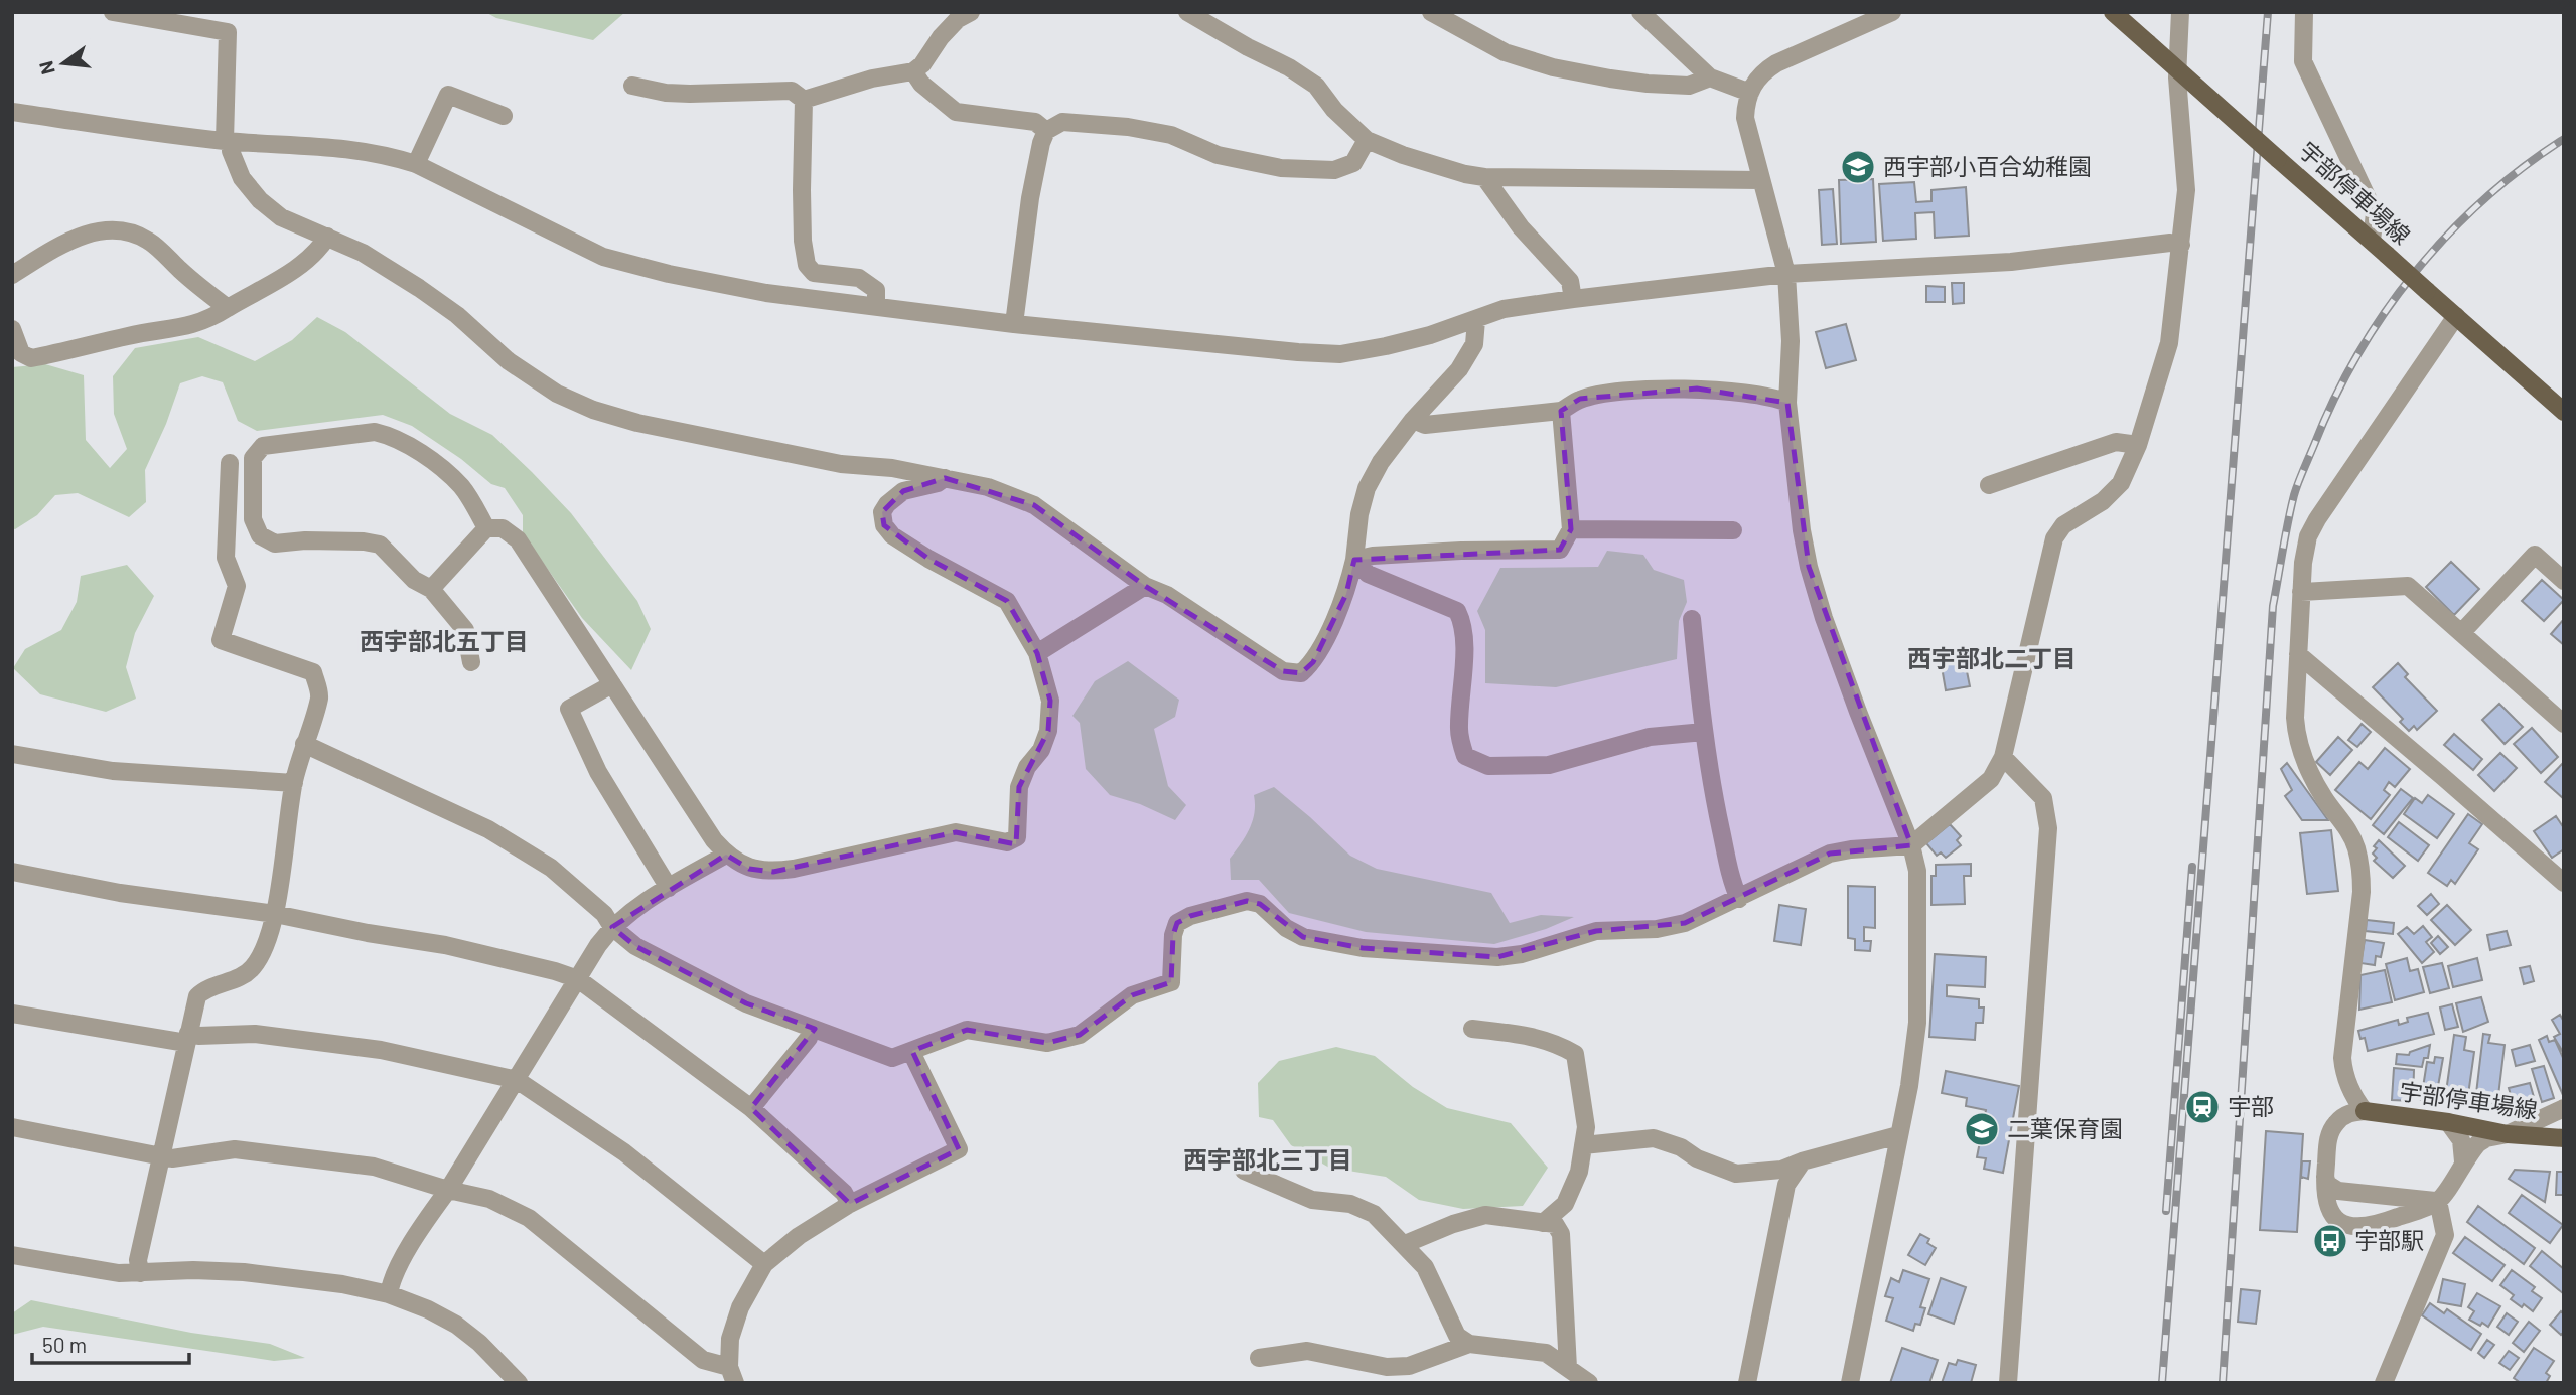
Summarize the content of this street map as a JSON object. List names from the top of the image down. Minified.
{"streets":{"main road":["宇部停車場線"]},"districts":["西宇部北五丁目","西宇部北二丁目","西宇部北三丁目"],"places":{"school or university":["西宇部小百合幼稚園","二葉保育園"],"station":["宇部"],"bus stop":["宇部駅"]},"scale_bar":"50 m","north":"left"}
